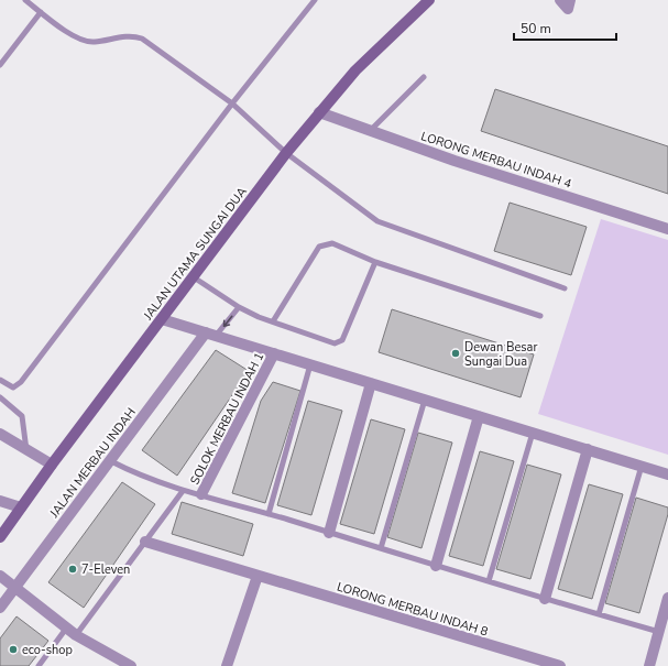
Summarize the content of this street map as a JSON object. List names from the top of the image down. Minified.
{"streets":{"main road":["JALAN UTAMA SUNGAI DUA"],"street":["LORONG MERBAU INDAH 4","SOLOK MERBAU INDAH 1","JALAN MERBAU INDAH","LORONG MERBAU INDAH 8"]},"crossings":[["LORONG MERBAU INDAH 4","JALAN UTAMA SUNGAI DUA"]],"places":["Dewan Besar Sungai Dua","7-Eleven","eco-shop"],"scale_bar":"50 m"}
